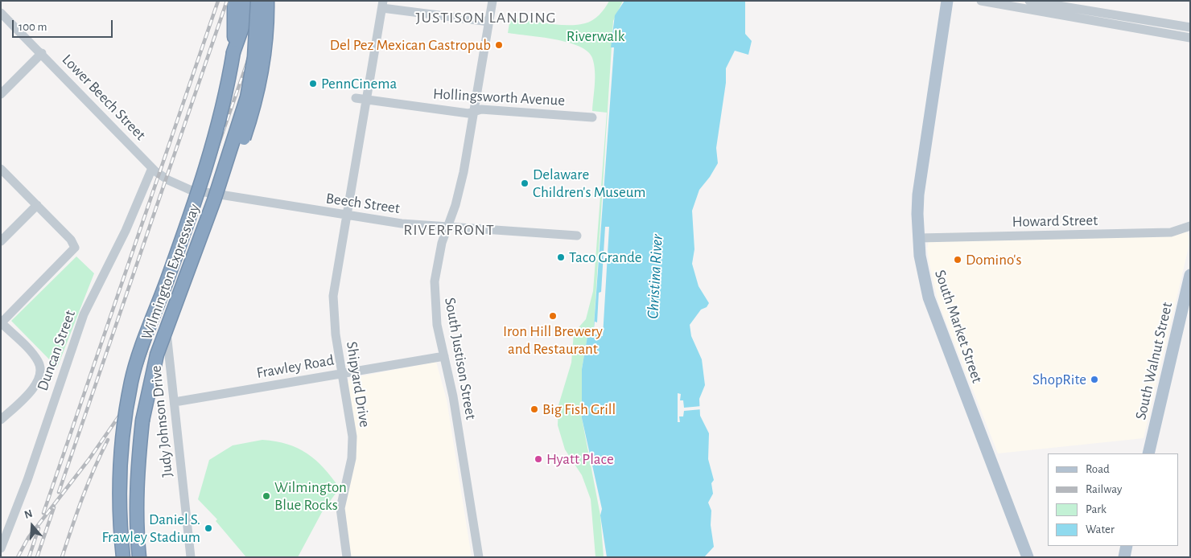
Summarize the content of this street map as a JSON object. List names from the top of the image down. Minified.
{"streets":{"highway":["Wilmington Expressway"],"main road":["South Market Street","South Walnut Street"],"street":["Lower Beech Street","Hollingsworth Avenue","Beech Street","Howard Street","Duncan Street","South Justison Street","Frawley Road","Shipyard Drive","Judy Johnson Drive"]},"crossings":[["Lower Beech Street","Beech Street"],["Lower Beech Street","Duncan Street"],["Hollingsworth Avenue","South Justison Street"],["Hollingsworth Avenue","Shipyard Drive"],["Beech Street","Duncan Street"],["Beech Street","South Justison Street"],["Beech Street","Shipyard Drive"],["Beech Street","Judy Johnson Drive"],["Howard Street","South Market Street"],["South Justison Street","Frawley Road"],["Frawley Road","Shipyard Drive"],["Frawley Road","Judy Johnson Drive"]],"districts":["JUSTISON LANDING","RIVERFRONT"],"water":["Christina River"],"parks":["Riverwalk"],"places":["Del Pez Mexican Gastropub","PennCinema","Delaware Children's Museum","Taco Grande","Domino's","Iron Hill Brewery and Restaurant","ShopRite","Big Fish Grill","Hyatt Place","Wilmington Blue Rocks","Daniel S. Frawley Stadium"],"legend":["Road","Railway","Park","Water"],"scale_bar":"100 m","north":"top"}
